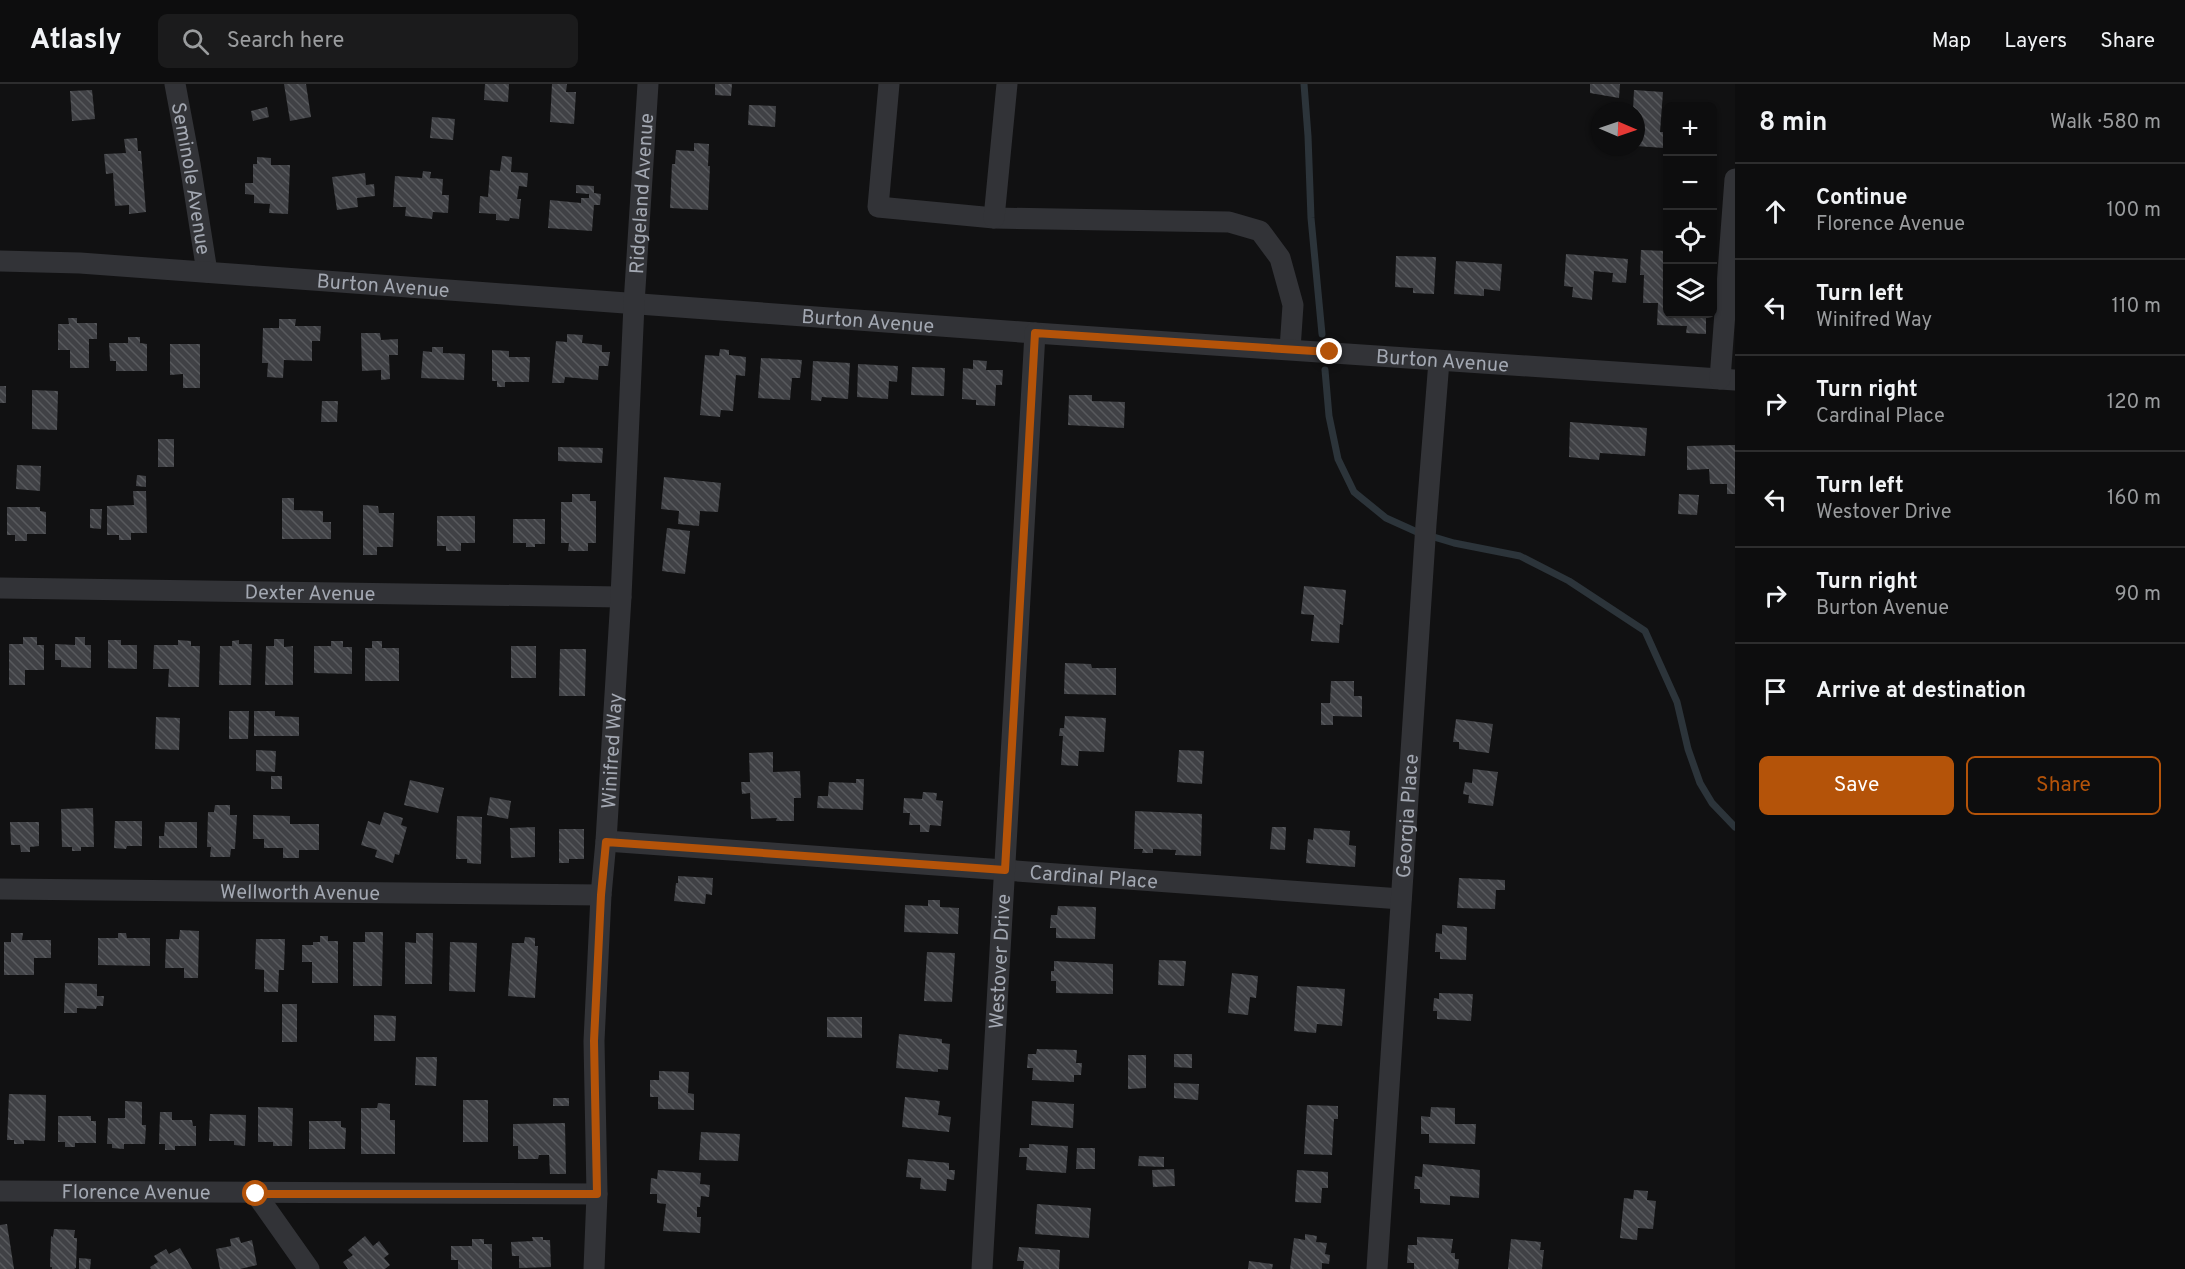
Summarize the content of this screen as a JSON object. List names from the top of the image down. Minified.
{"streets":{"street":["Seminole Avenue","Ridgeland Avenue","Burton Avenue","Dexter Avenue","Winifred Way","Georgia Place","Cardinal Place","Wellworth Avenue","Westover Drive","Florence Avenue"]},"crossings":[["Seminole Avenue","Burton Avenue"],["Ridgeland Avenue","Burton Avenue"],["Ridgeland Avenue","Winifred Way"],["Burton Avenue","Winifred Way"],["Burton Avenue","Georgia Place"],["Burton Avenue","Westover Drive"],["Dexter Avenue","Winifred Way"],["Winifred Way","Cardinal Place"],["Winifred Way","Wellworth Avenue"],["Winifred Way","Florence Avenue"],["Georgia Place","Cardinal Place"],["Cardinal Place","Westover Drive"]],"north":"right","page":{"header":"Atlasly","search":"Search here","nav":["Map","Layers","Share"],"heading":["8 min","Walk · 580 m"],"map_buttons":["+","−"],"list":[["Continue","Florence Avenue","100 m"],["Turn left","Winifred Way","110 m"],["Turn right","Cardinal Place","120 m"],["Turn left","Westover Drive","160 m"],["Turn right","Burton Avenue","90 m"],"Arrive at destination"],"buttons":["Save","Share"]}}
